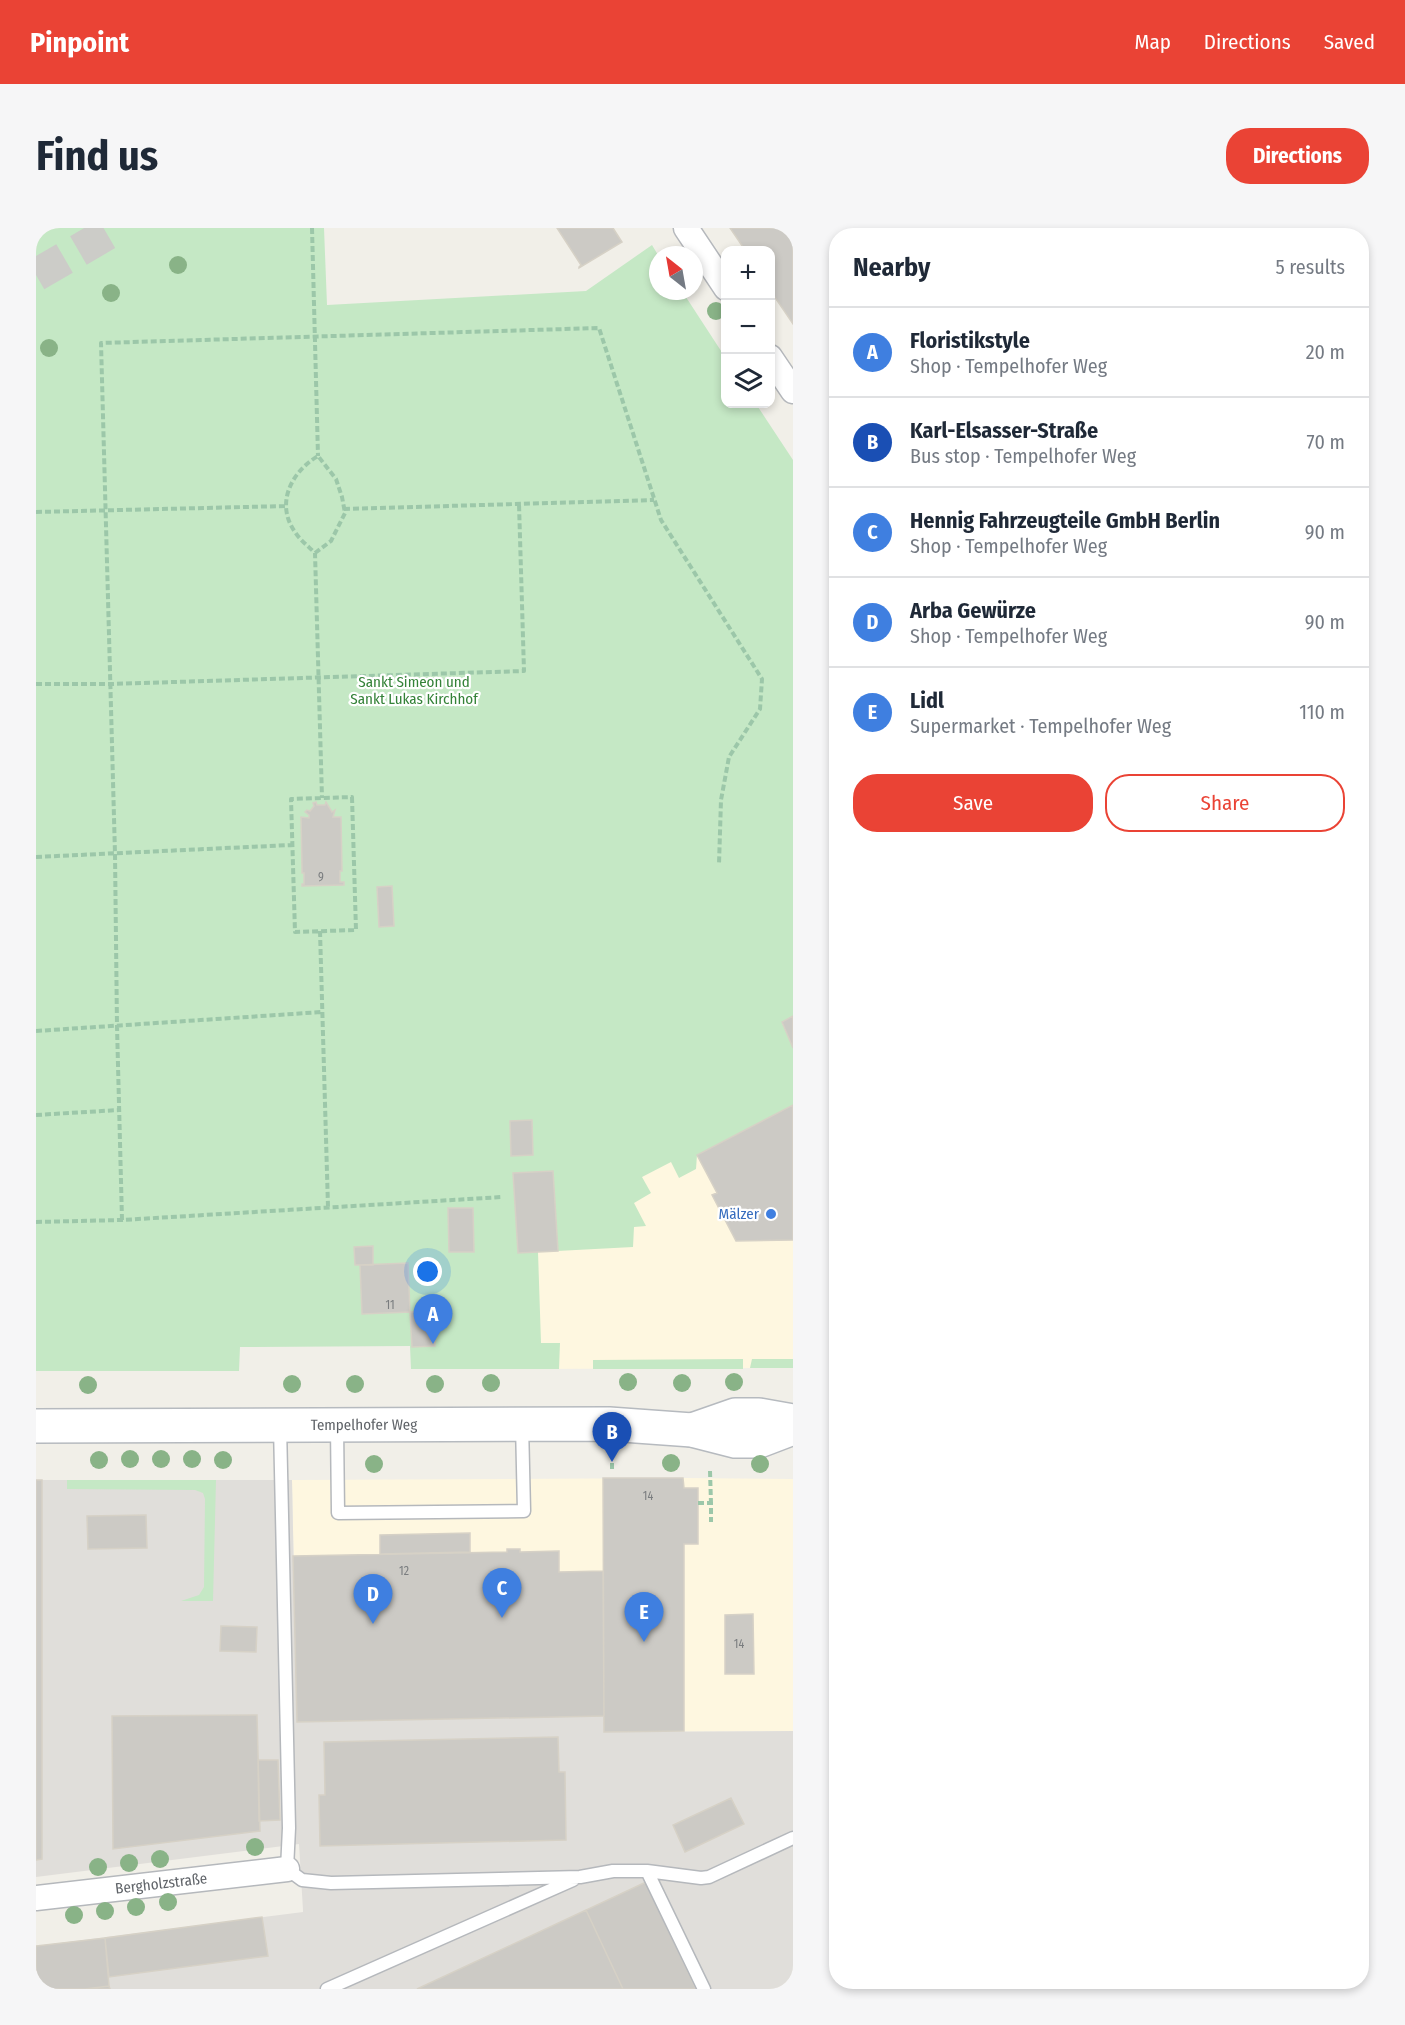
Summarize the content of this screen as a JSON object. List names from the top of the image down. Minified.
{"streets":{"street":["Tempelhofer Weg","Bergholzstraße"]},"parks":["Sankt Simeon und Sankt Lukas Kirchhof"],"places":["Mälzer"],"house_numbers":["9","11","14","12","14"],"north":"top left","page":{"header":"Pinpoint","nav":["Map","Directions","Saved"],"buttons":["Directions",["Save","Share"]],"title":"Find us","heading":["Nearby","5 results"],"map_buttons":["+","−"],"list":[{"mark":"A","name":"Floristikstyle","note":"Shop · Tempelhofer Weg","value":"20 m"},{"mark":"B","name":"Karl-Elsasser-Straße","note":"Bus stop · Tempelhofer Weg","value":"70 m"},{"mark":"C","name":"Hennig Fahrzeugteile GmbH Berlin","note":"Shop · Tempelhofer Weg","value":"90 m"},{"mark":"D","name":"Arba Gewürze","note":"Shop · Tempelhofer Weg","value":"90 m"},{"mark":"E","name":"Lidl","note":"Supermarket · Tempelhofer Weg","value":"110 m"}],"pins":["A","B","C","D","E"]}}
